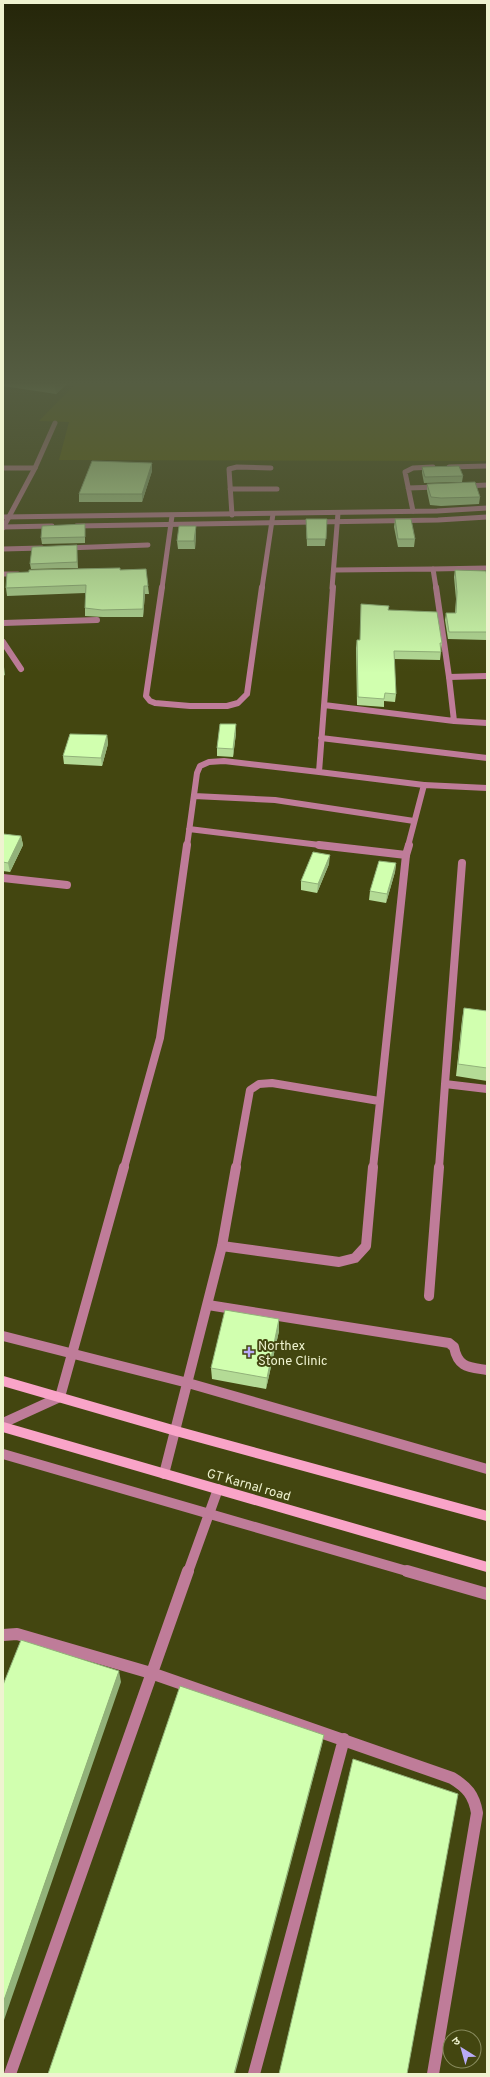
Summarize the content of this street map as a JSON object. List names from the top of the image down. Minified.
{"streets":{"main road":["GT Karnal road"]},"places":{"health":["Northex Stone Clinic"]},"north":"top left"}
